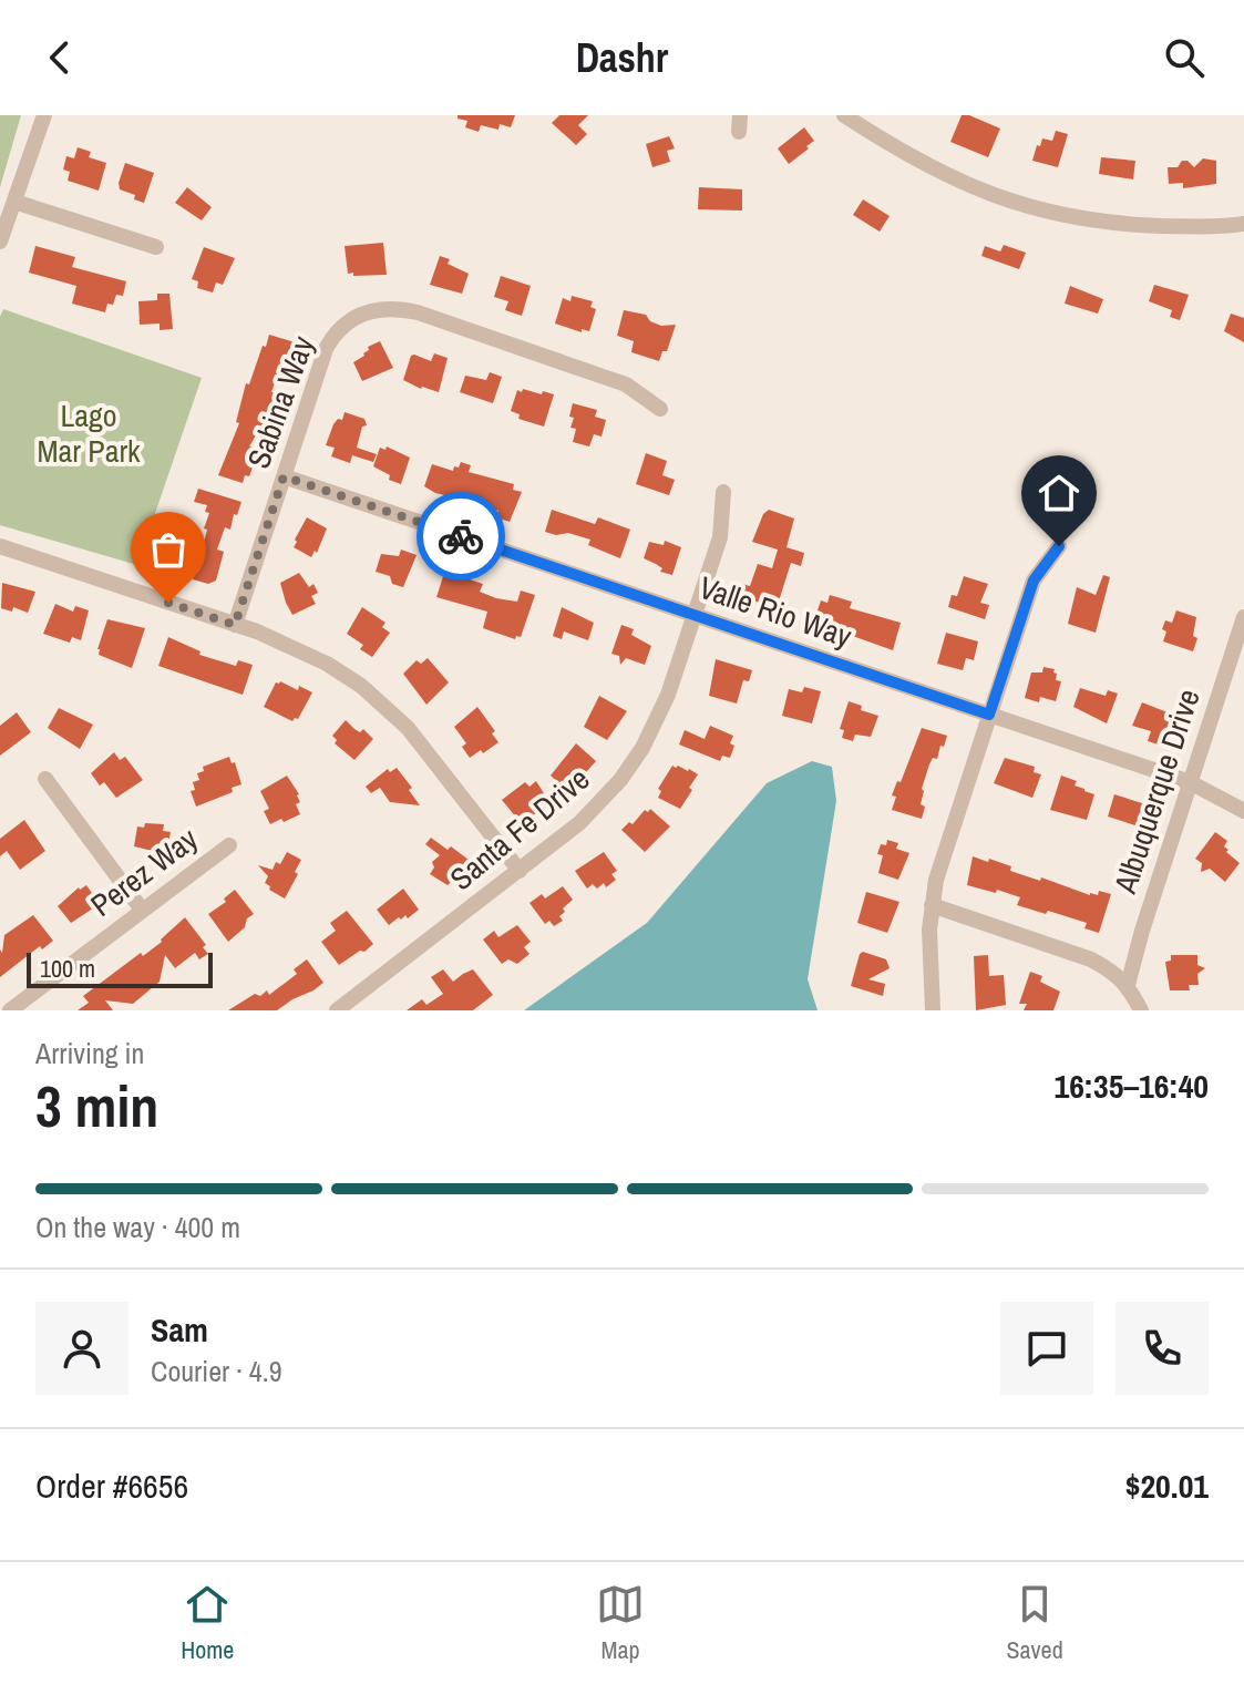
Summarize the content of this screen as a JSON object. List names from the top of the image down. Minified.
{"streets":{"street":["Sabina Way","Valle Rio Way","Albuquerque Drive","Santa Fe Drive","Perez Way"]},"crossings":[["Sabina Way","Valle Rio Way"],["Valle Rio Way","Albuquerque Drive"],["Valle Rio Way","Santa Fe Drive"]],"parks":["Lago Mar Park"],"scale_bar":"100 m","page":{"header":"Dashr","scale":"100 m","heading":["3 min","Arriving in","16:35–16:40"],"panel":["Sam","Courier · 4.9","Order #6656","$20.01"],"bar":"On the way · 400 m","tabs":["Home","Map","Saved"]}}
